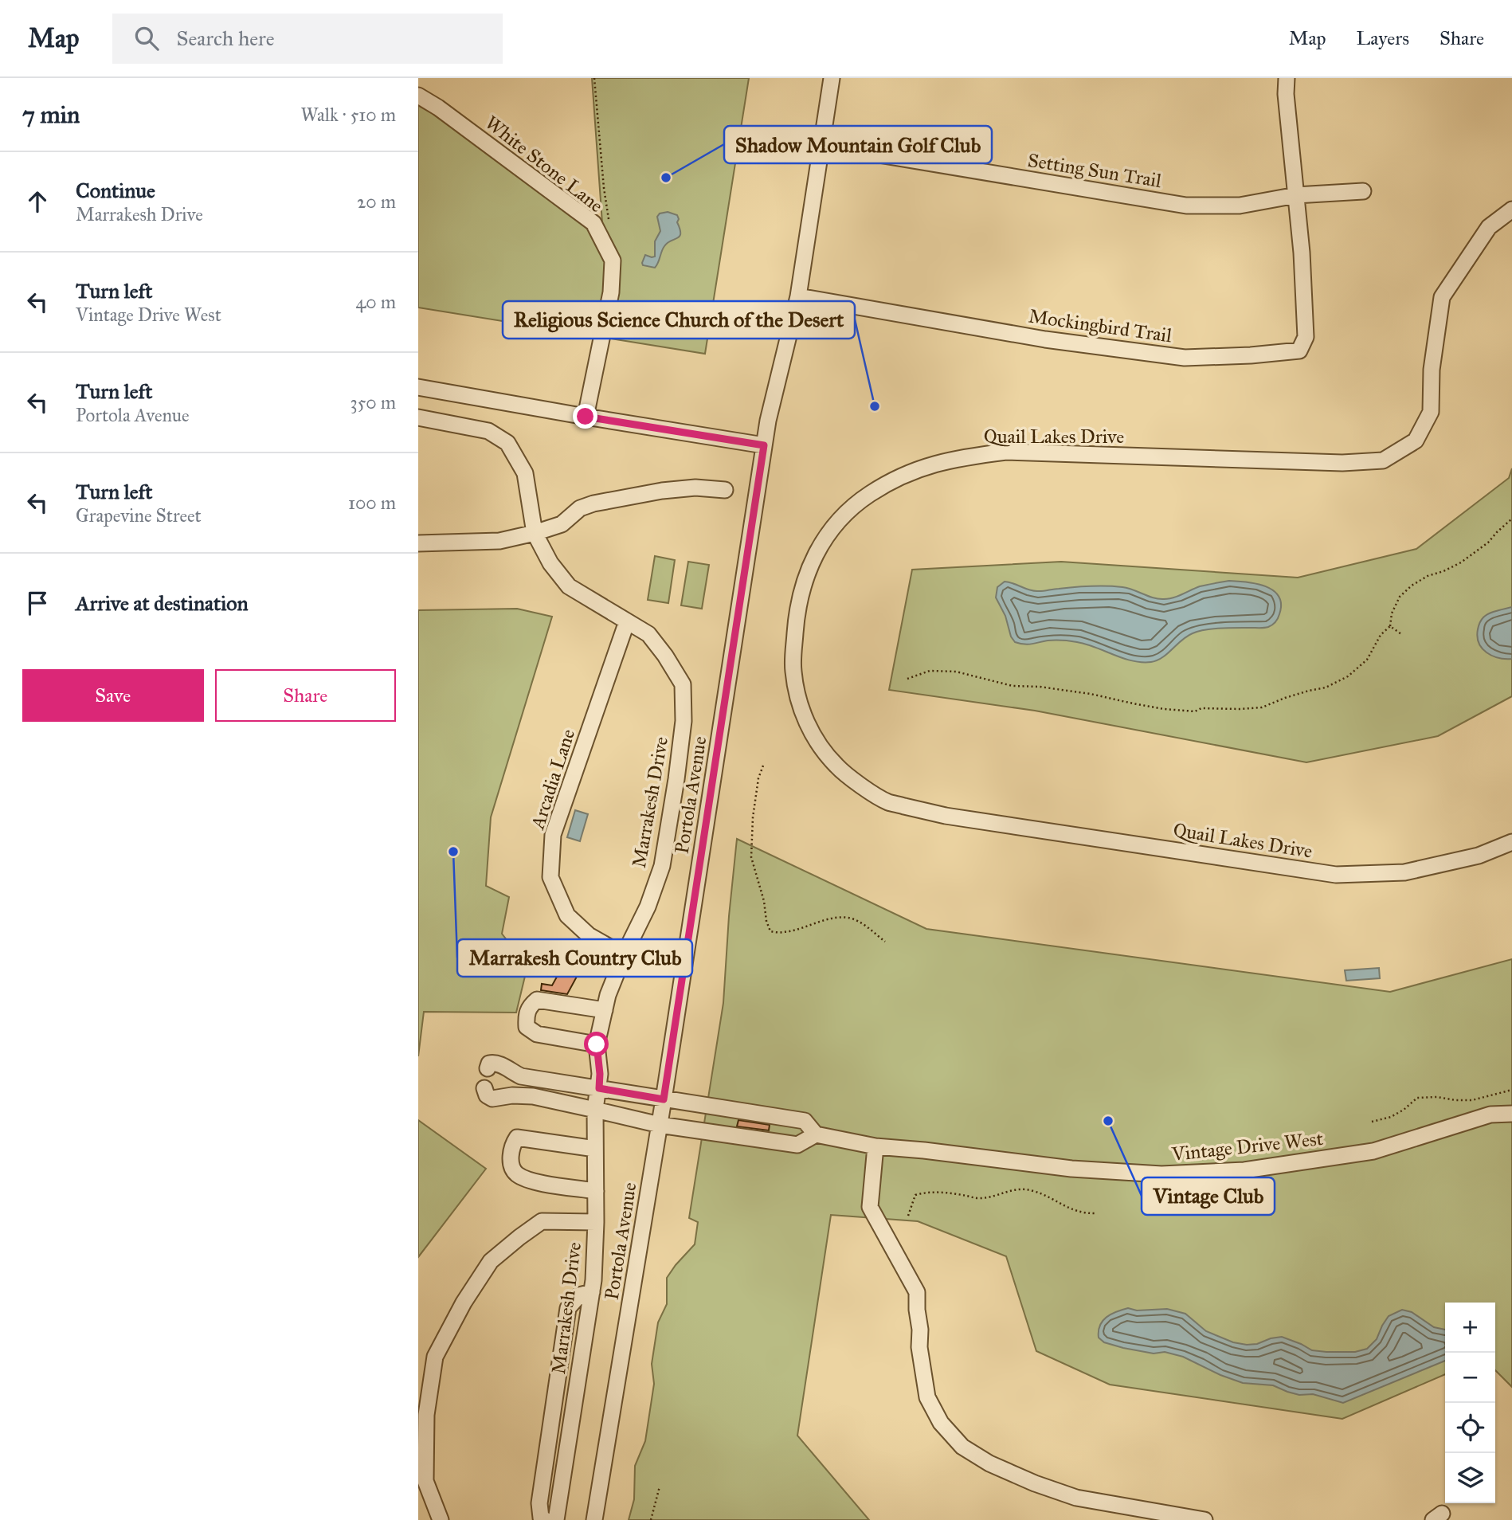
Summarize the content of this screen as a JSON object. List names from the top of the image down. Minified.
{"streets":{"street":["White Stone Lane","Setting Sun Trail","Mockingbird Trail","Quail Lakes Drive","Arcadia Lane","Portola Avenue","Marrakesh Drive","Vintage Drive West"]},"crossings":[["Setting Sun Trail","Mockingbird Trail"],["Setting Sun Trail","Portola Avenue"],["Mockingbird Trail","Portola Avenue"],["Arcadia Lane","Marrakesh Drive"],["Portola Avenue","Vintage Drive West"],["Marrakesh Drive","Vintage Drive West"]],"places":["Shadow Mountain Golf Club","Religious Science Church of the Desert","Marrakesh Country Club","Vintage Club"],"page":{"header":"Map","search":"Search here","nav":["Map","Layers","Share"],"heading":["7 min","Walk · 510 m"],"list":[["Continue","Marrakesh Drive","20 m"],["Turn left","Vintage Drive West","40 m"],["Turn left","Portola Avenue","350 m"],["Turn left","Grapevine Street","100 m"],"Arrive at destination"],"buttons":["Save","Share"],"map_buttons":["+","−"]}}
